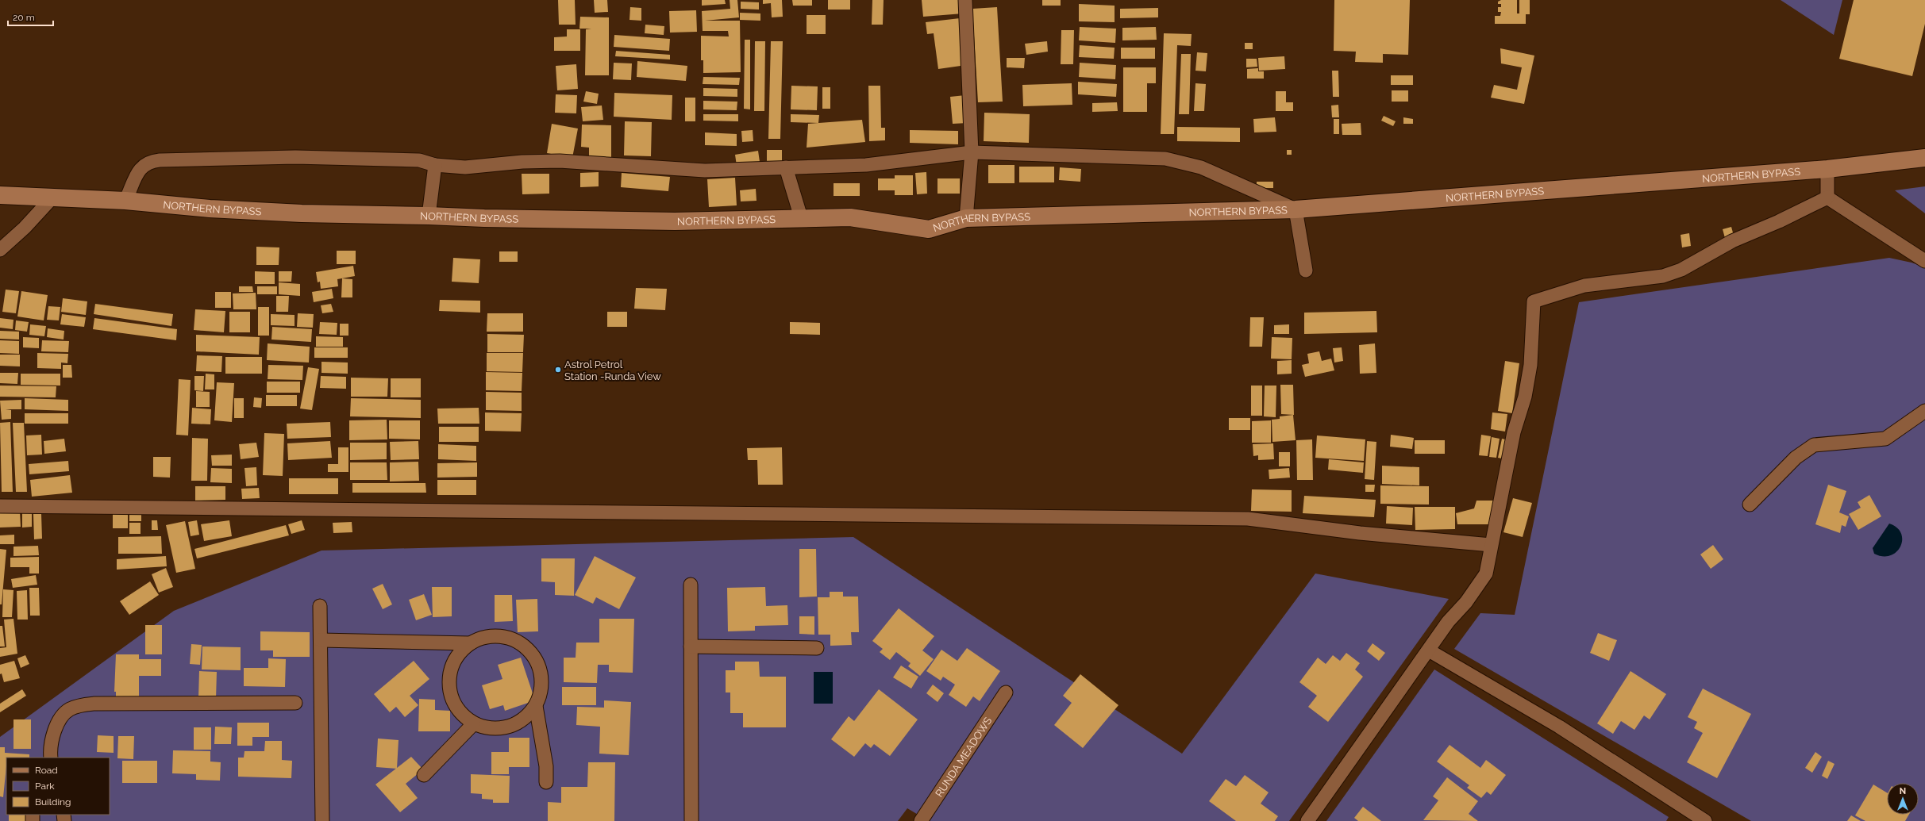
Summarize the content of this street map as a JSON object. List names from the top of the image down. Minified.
{"streets":{"main road":["NORTHERN BYPASS"],"street":["RUNDA MEADOWS"]},"places":["Astrol Petrol Station -Runda View"],"legend":["Road","Park","Building"],"scale_bar":"20 m","north":"top"}
